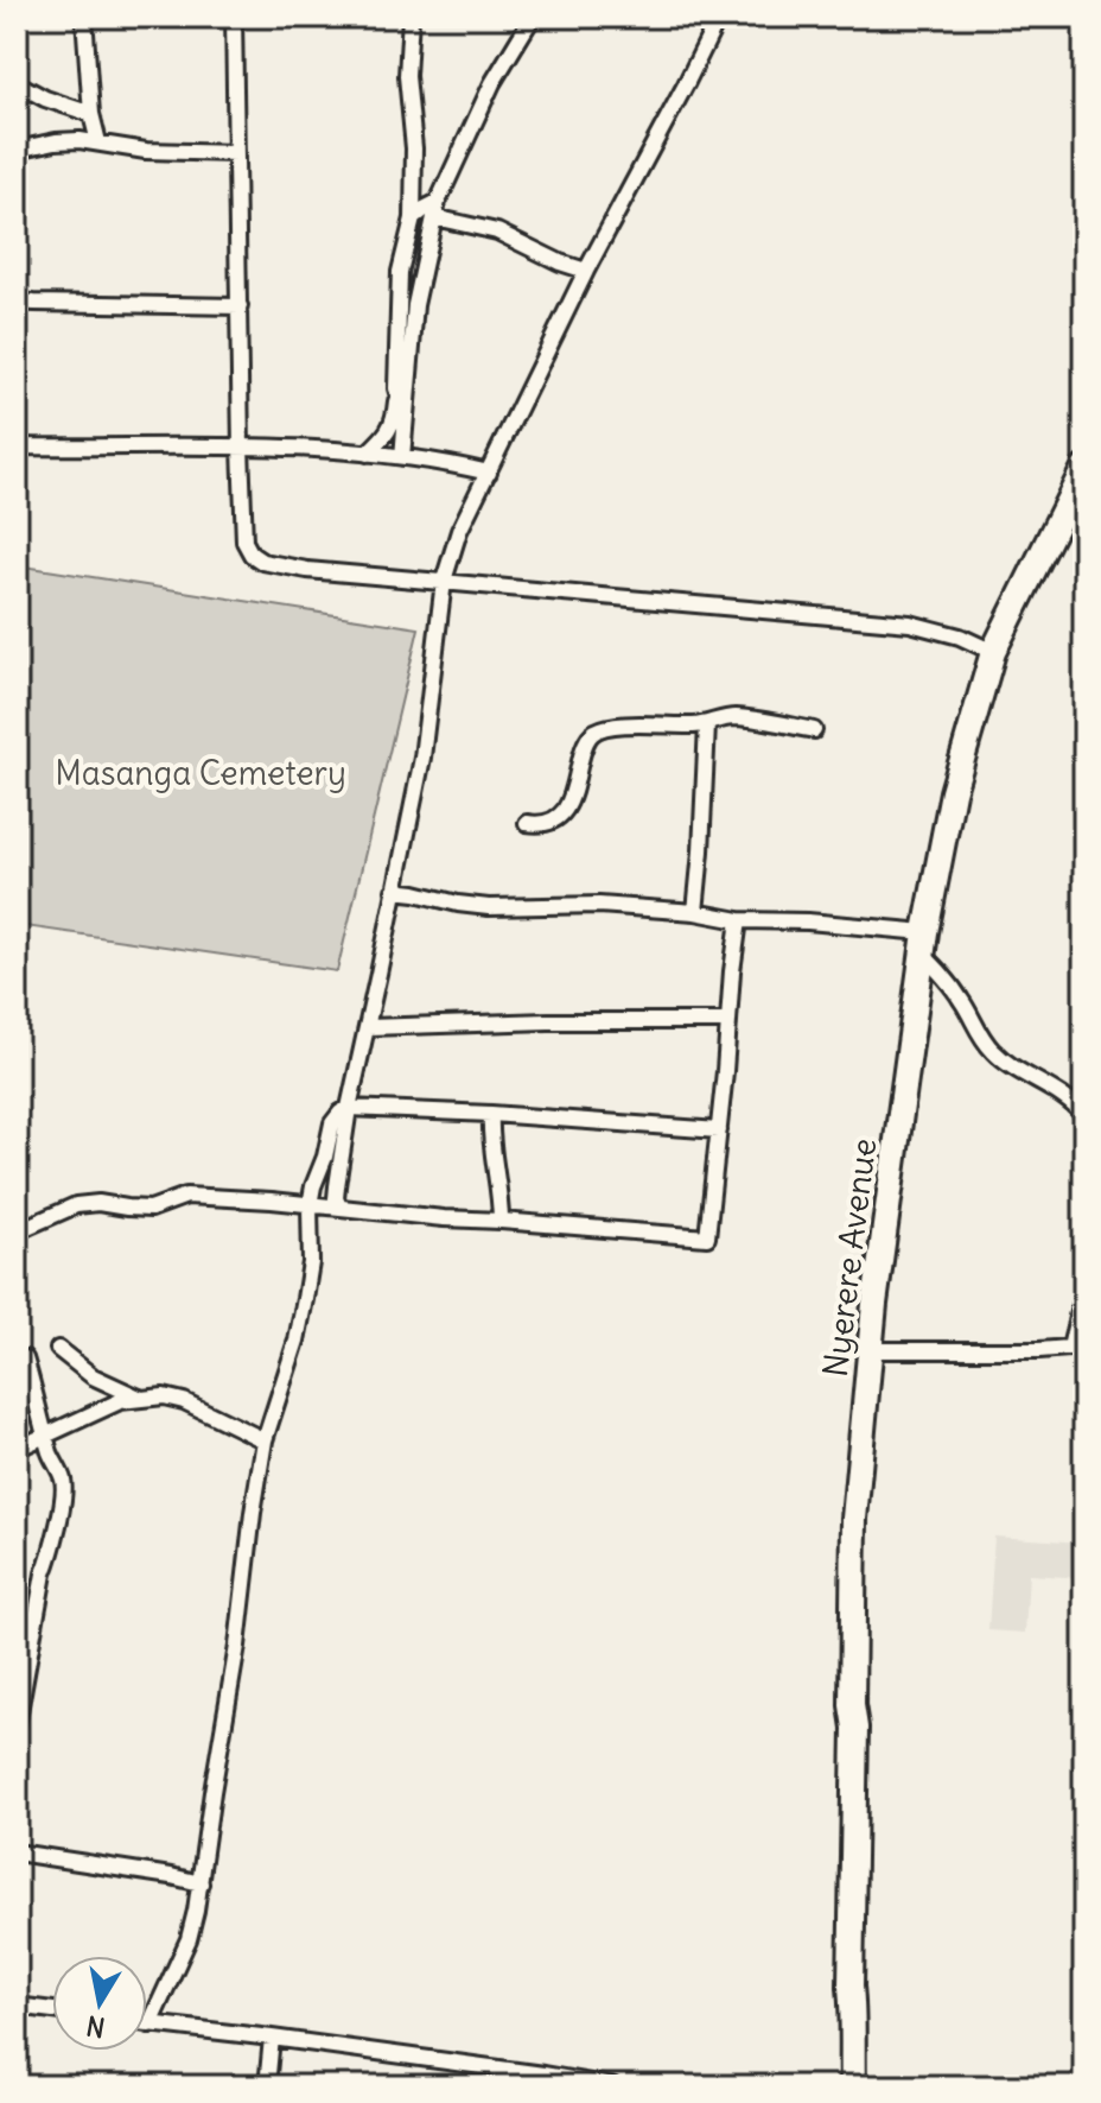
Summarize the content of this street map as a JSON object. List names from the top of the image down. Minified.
{"streets":{"main road":["Nyerere Avenue"]},"parks":["Masanga Cemetery"],"north":"bottom"}
